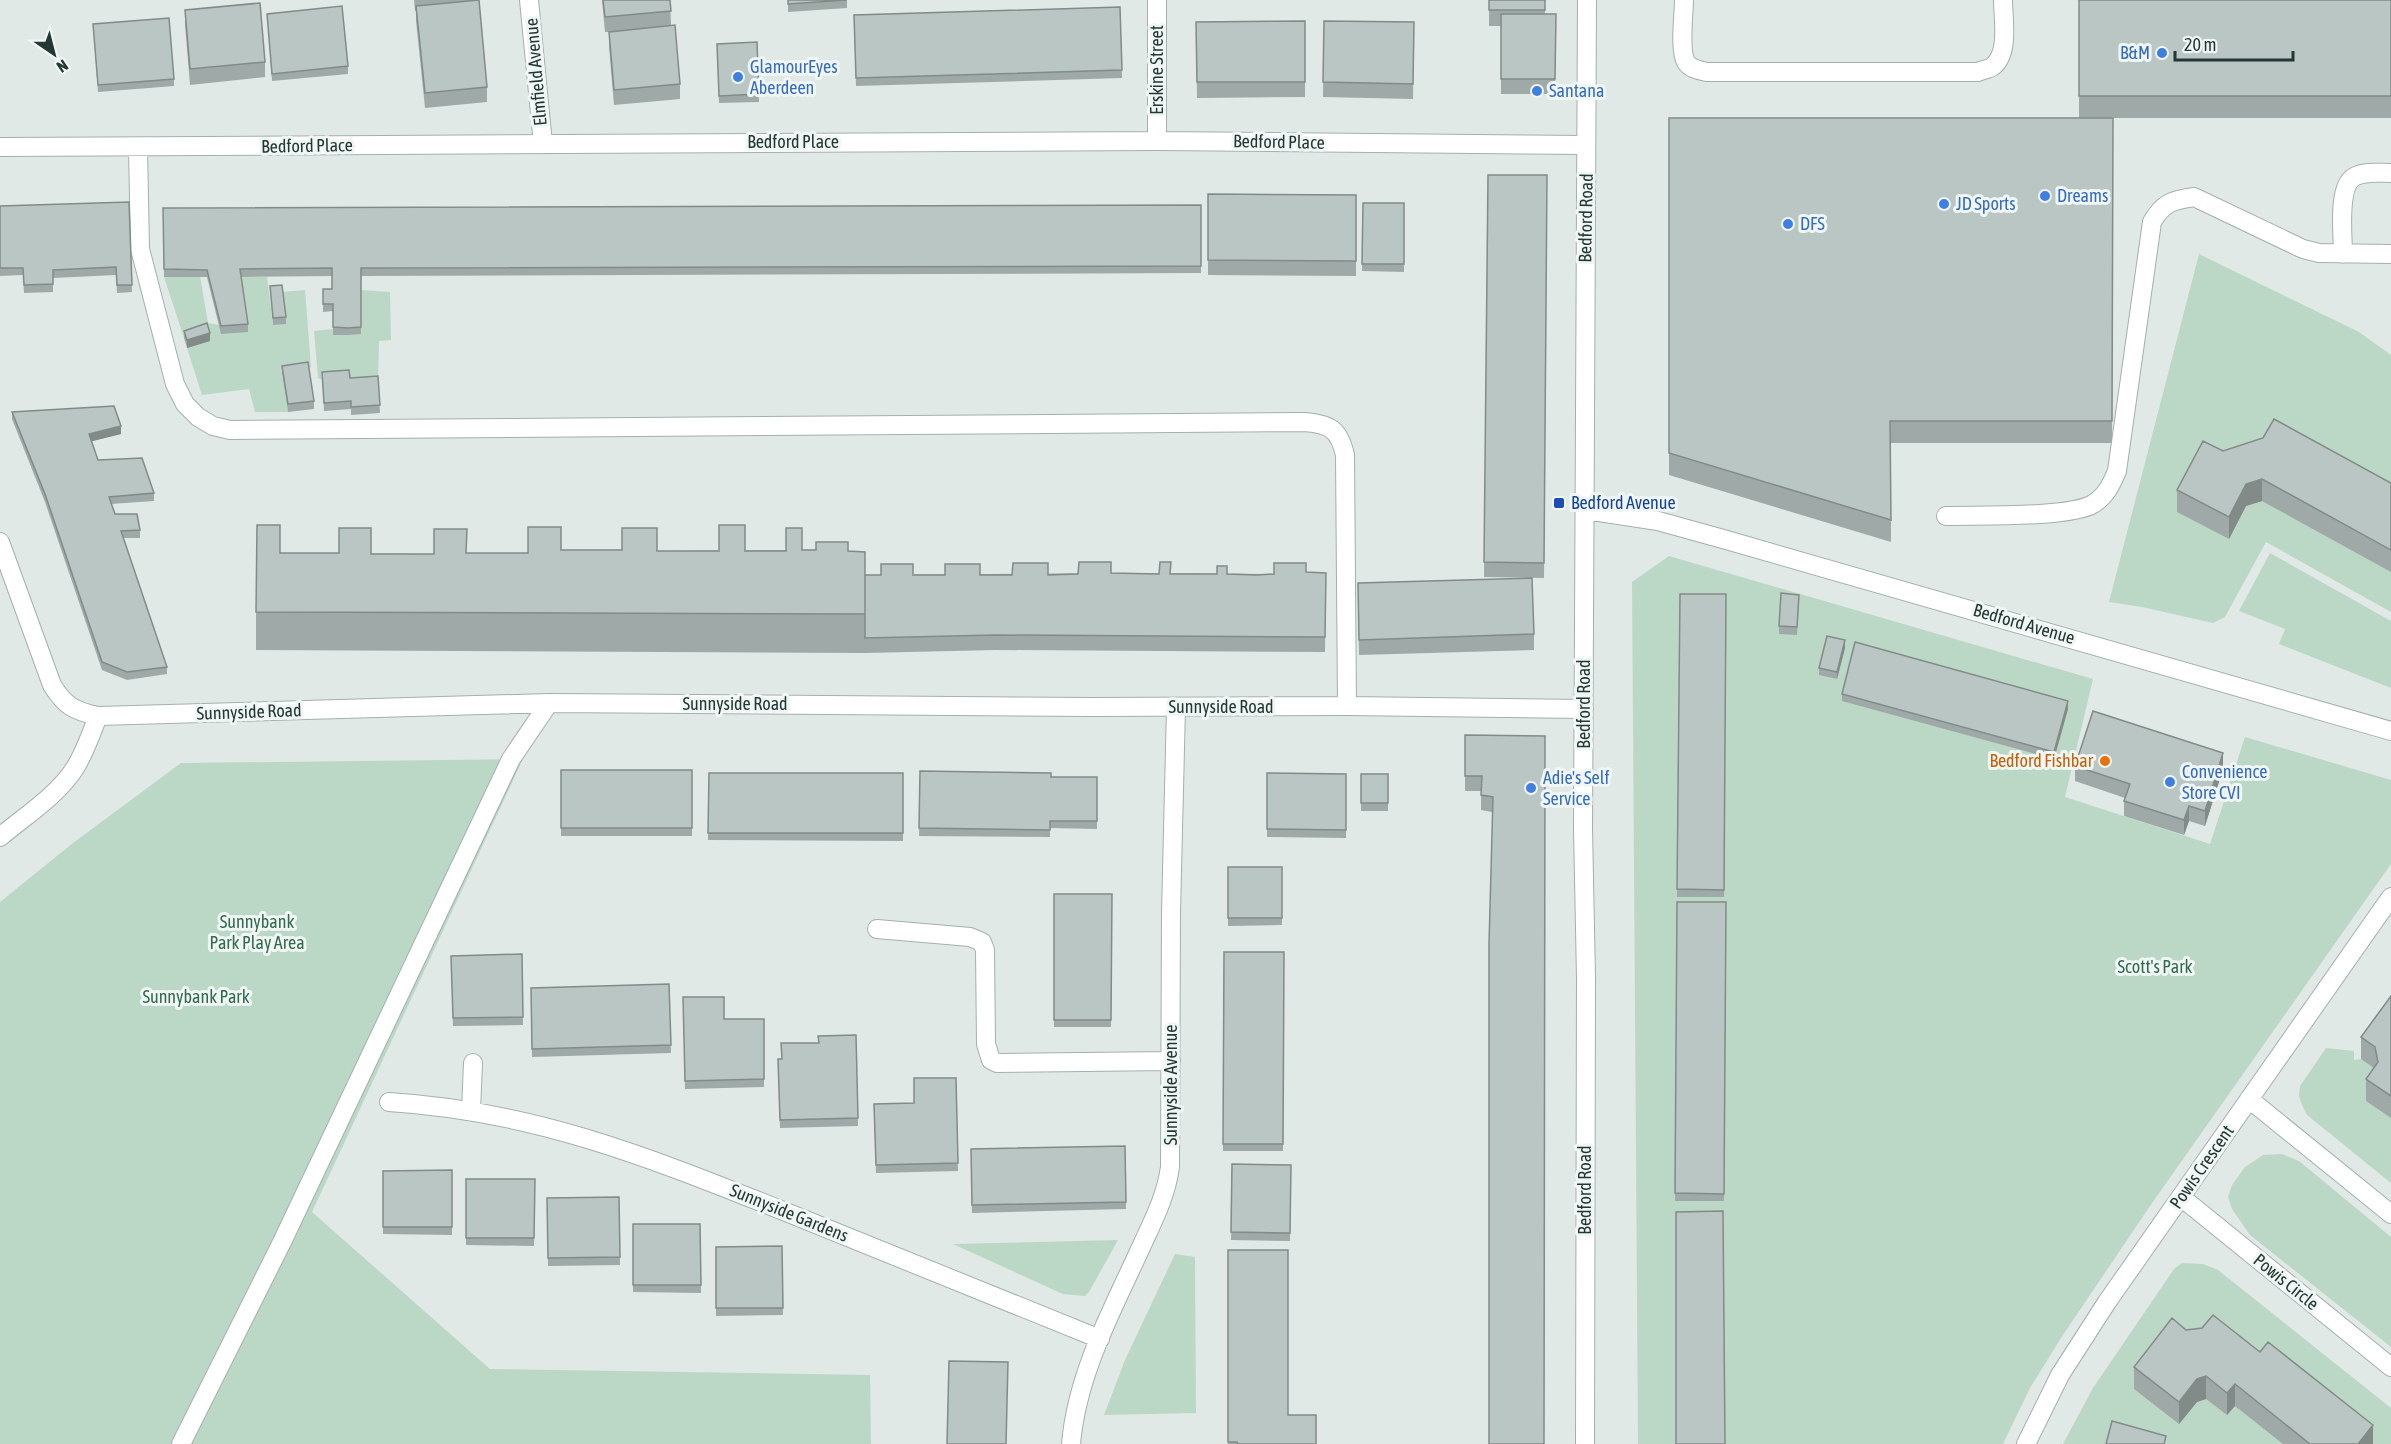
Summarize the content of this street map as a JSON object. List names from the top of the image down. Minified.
{"streets":{"street":["Erskine Street","Elmfield Avenue","Bedford Place","Bedford Road","Bedford Avenue","Sunnyside Road","Sunnyside Avenue","Powis Crescent","Sunnyside Gardens","Powis Circle"]},"crossings":[["Erskine Street","Bedford Place"],["Elmfield Avenue","Bedford Place"],["Bedford Place","Bedford Road"],["Bedford Road","Bedford Avenue"],["Bedford Road","Sunnyside Road"],["Sunnyside Road","Sunnyside Avenue"],["Sunnyside Avenue","Sunnyside Gardens"],["Powis Crescent","Powis Circle"]],"parks":["Sunnybank Park Play Area","Scott's Park","Sunnybank Park"],"places":{"other":["B&M","GlamourEyes Aberdeen","Santana","Dreams","JD Sports","DFS","Bedford Fishbar","Convenience Store CVI","Adie's Self Service"],"transit":["Bedford Avenue"]},"scale_bar":"20 m","north":"bottom right"}
